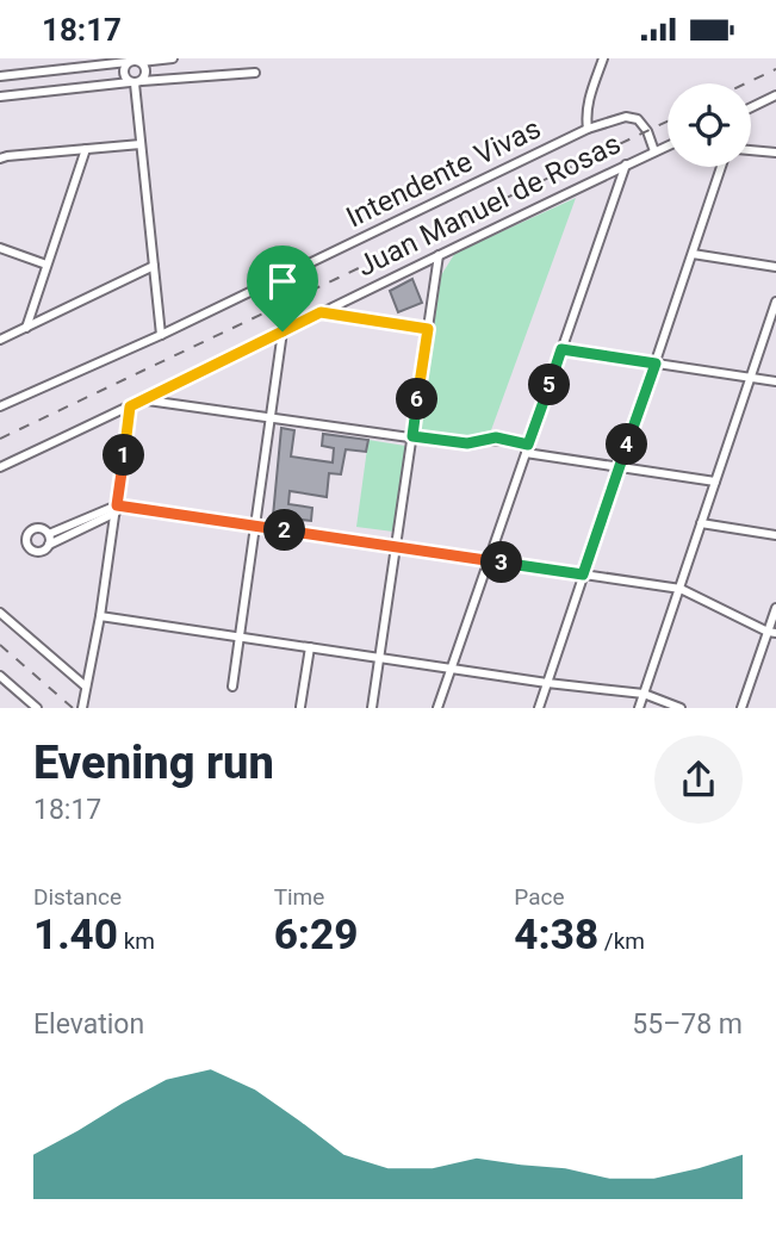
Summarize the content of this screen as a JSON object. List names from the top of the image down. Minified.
{"streets":{"street":["Intendente Vivas","Juan Manuel de Rosas"]},"crossings":[["Intendente Vivas","Juan Manuel de Rosas"]],"page":{"status":"18:17","pins":["5","6","4","1","2","3"],"heading":["Evening run","18:17"],"stats":[["Distance","1.40 km"],["Time","6:29"],["Pace","4:38 /km"]],"chart":["Elevation","55–78 m"]}}
